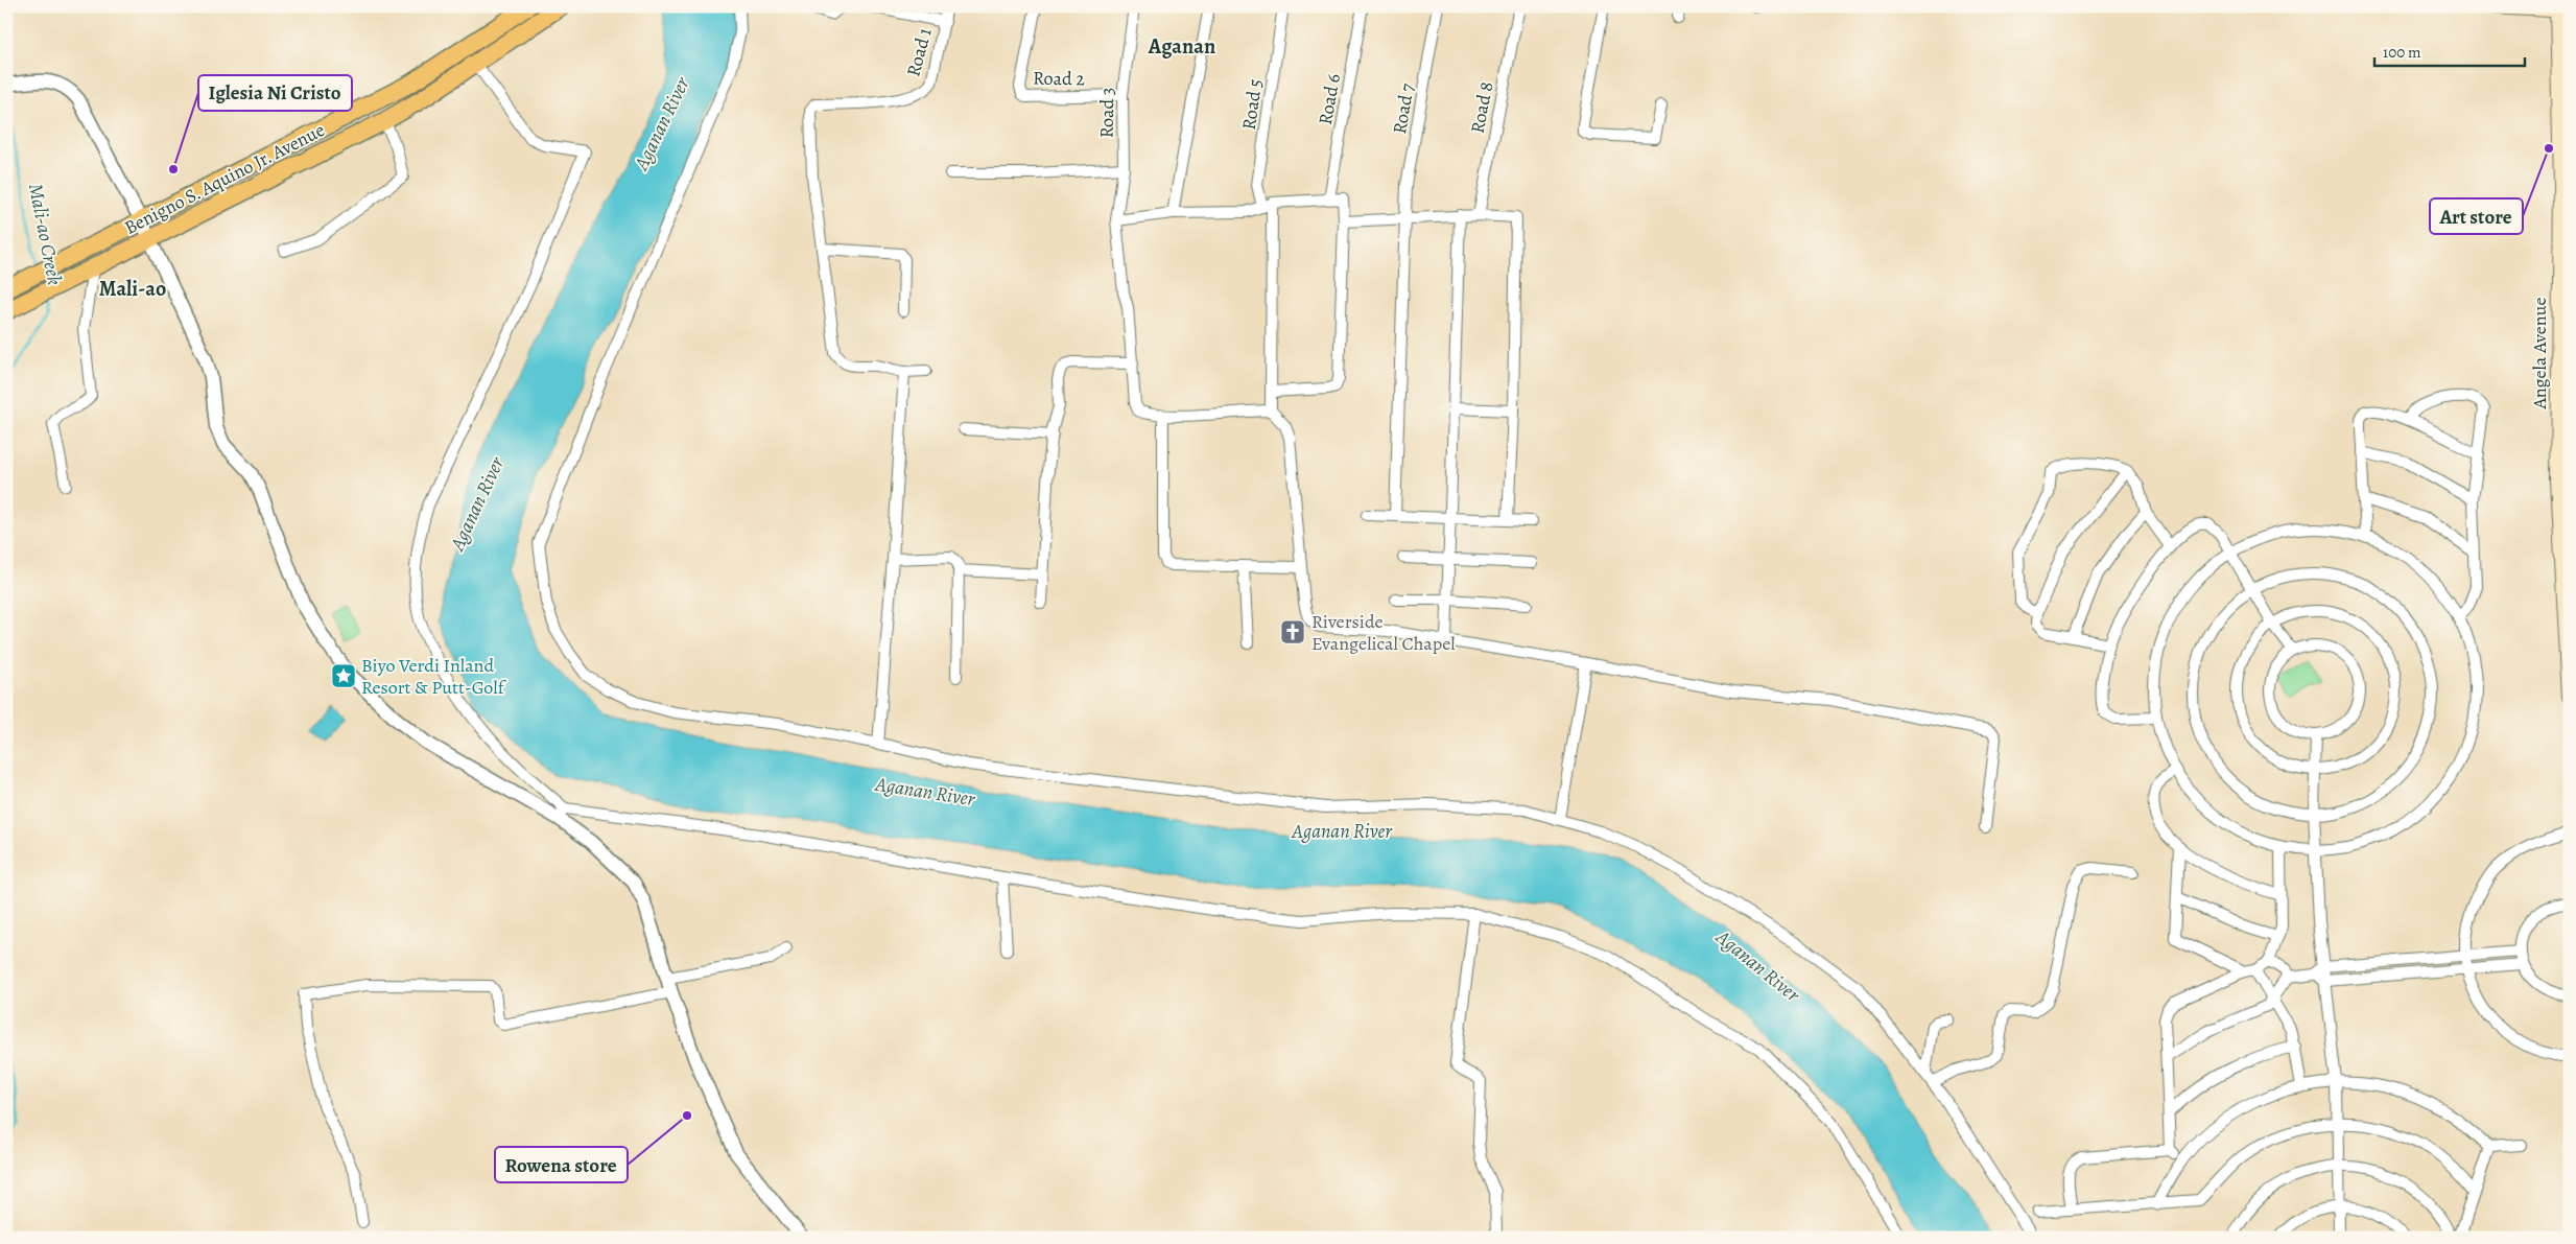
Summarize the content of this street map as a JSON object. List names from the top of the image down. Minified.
{"streets":{"main road":["Benigno S. Aquino Jr. Avenue","Angela Avenue"],"street":["Road 1","Road 2","Road 6","Road 5","Road 8","Road 7","Road 3"]},"crossings":[["Road 2","Road 3"]],"districts":["Aganan","Mali-ao"],"water":["Aganan River","Mali-ao Creek"],"places":{"other":["Art store","Iglesia Ni Cristo","Rowena store"],"church":["Riverside Evangelical Chapel"],"place":["Biyo Verdi Inland Resort & Putt-Golf"]},"scale_bar":"100 m"}
